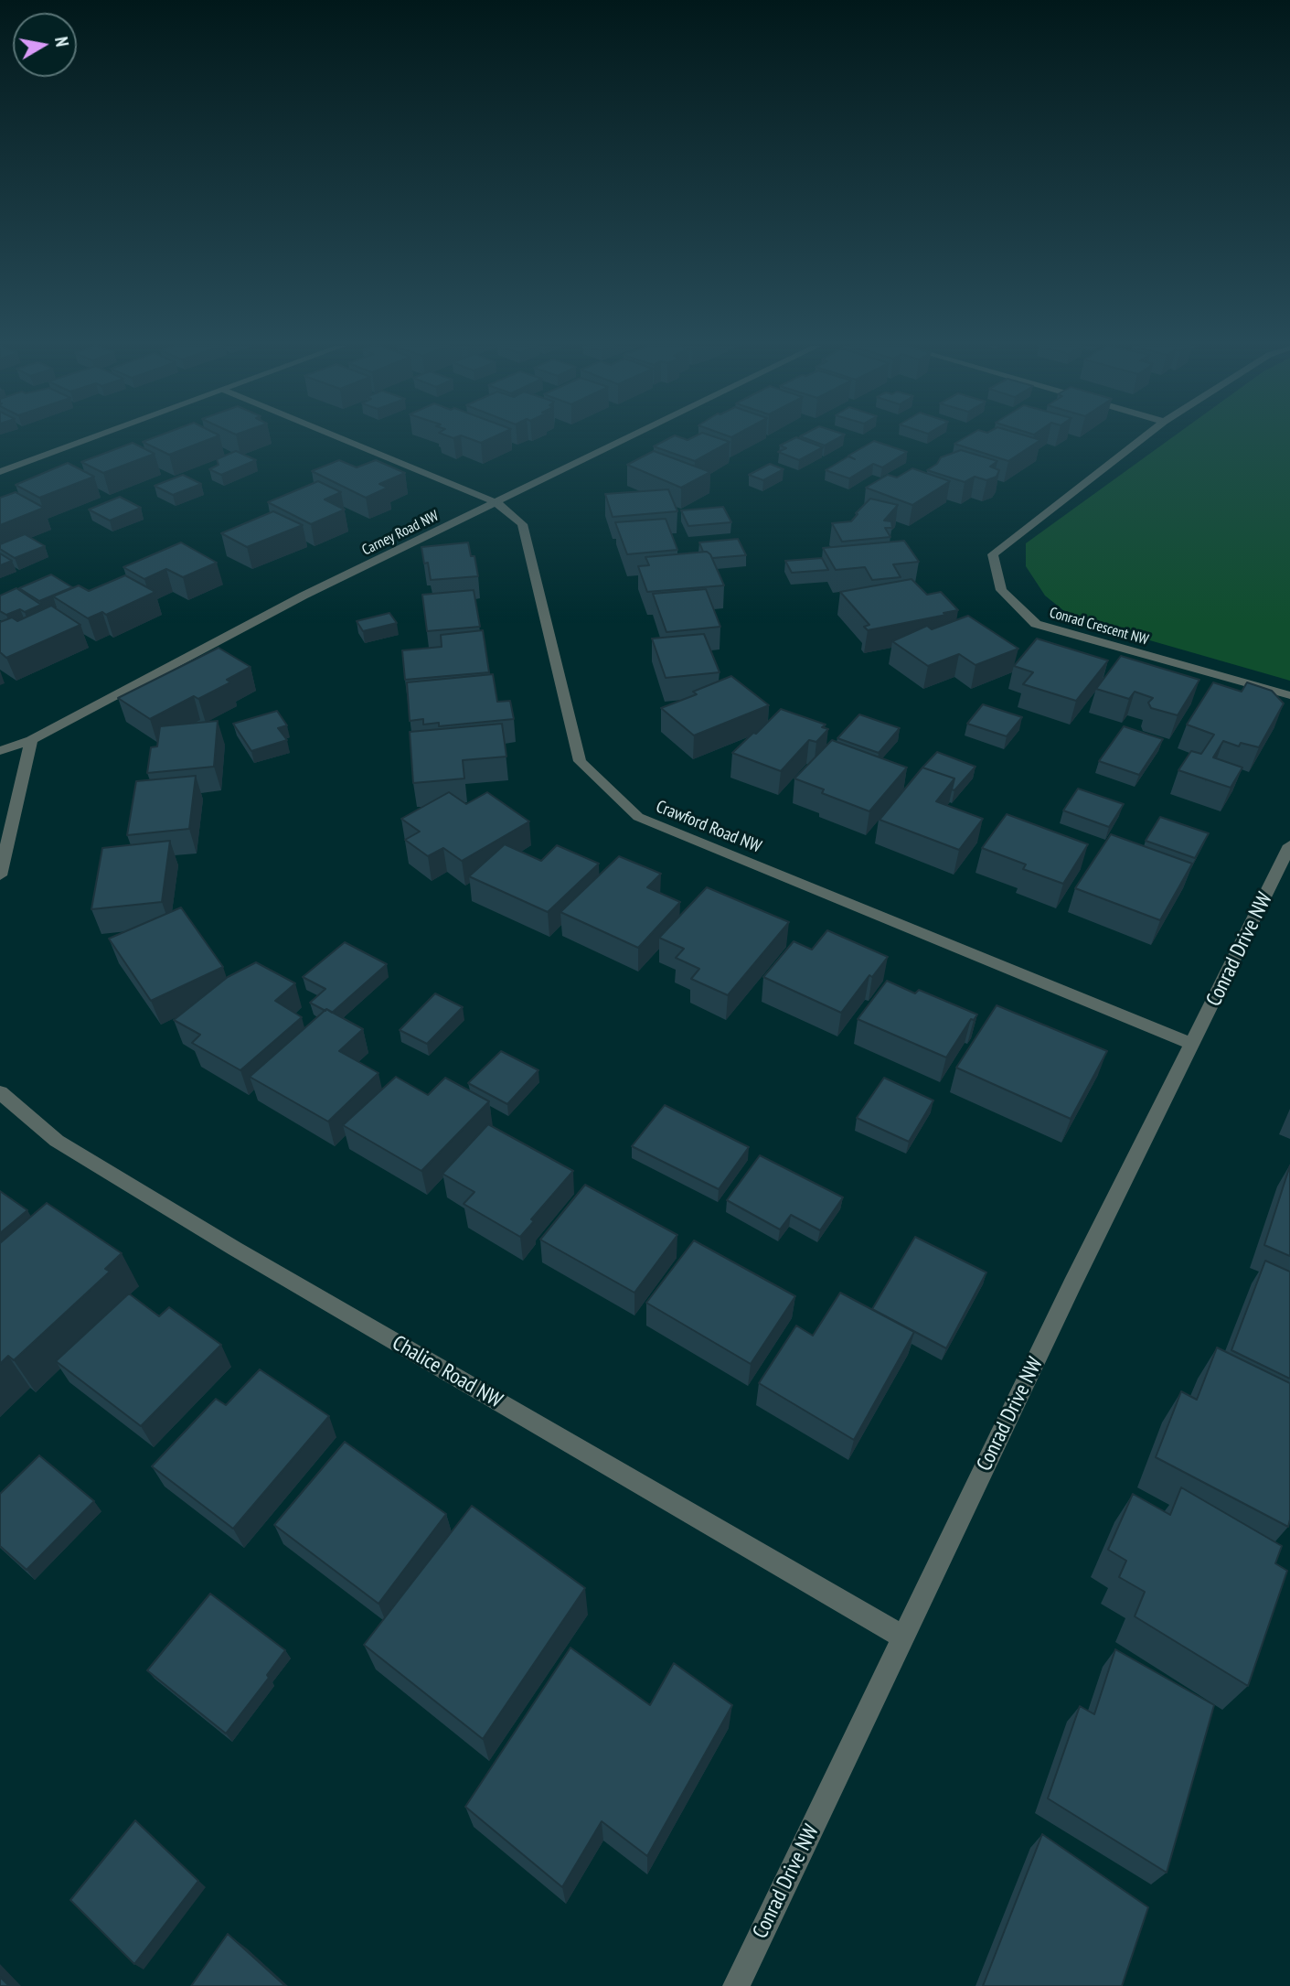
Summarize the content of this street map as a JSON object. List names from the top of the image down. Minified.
{"streets":{"street":["Carney Road NW","Conrad Crescent NW","Crawford Road NW","Conrad Drive NW","Chalice Road NW"]},"crossings":[["Carney Road NW","Crawford Road NW"],["Crawford Road NW","Conrad Drive NW"],["Conrad Drive NW","Chalice Road NW"]],"north":"right"}
